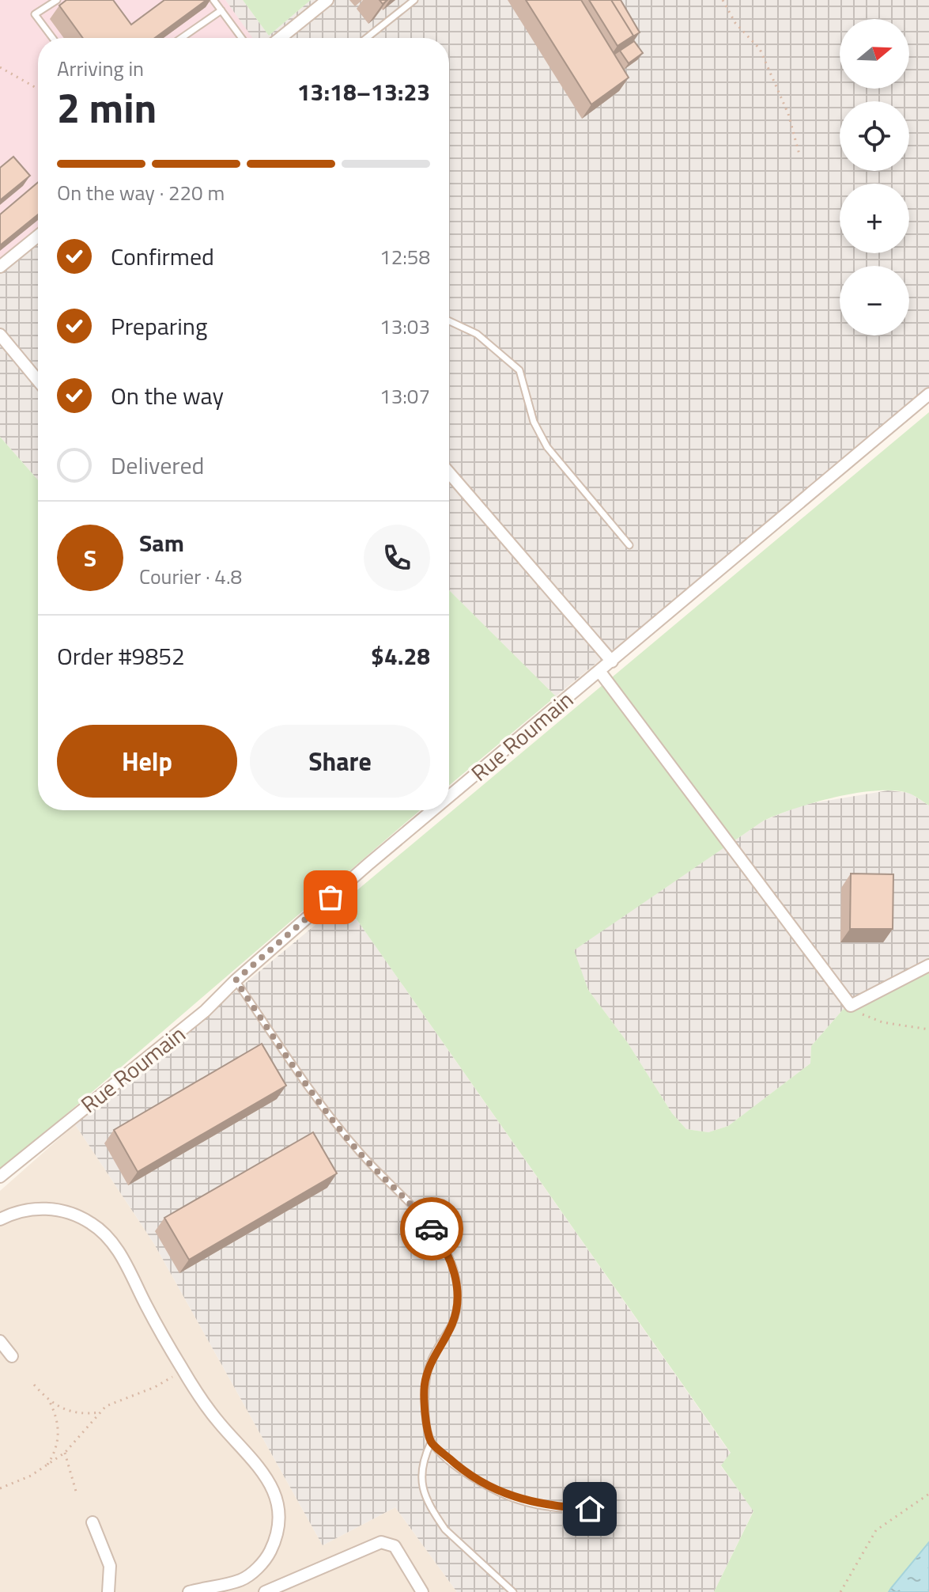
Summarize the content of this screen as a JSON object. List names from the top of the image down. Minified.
{"streets":{"street":["Rue Roumain"]},"north":"right","page":{"map_buttons":["+","−"],"heading":["2 min","Arriving in","13:18–13:23"],"panel":["Sam","Courier · 4.8","Order #9852","$4.28"],"bar":"On the way · 220 m","list":[["Confirmed","12:58"],["Preparing","13:03"],["On the way","13:07"],"Delivered"],"round":"S","buttons":["Help","Share"]}}
